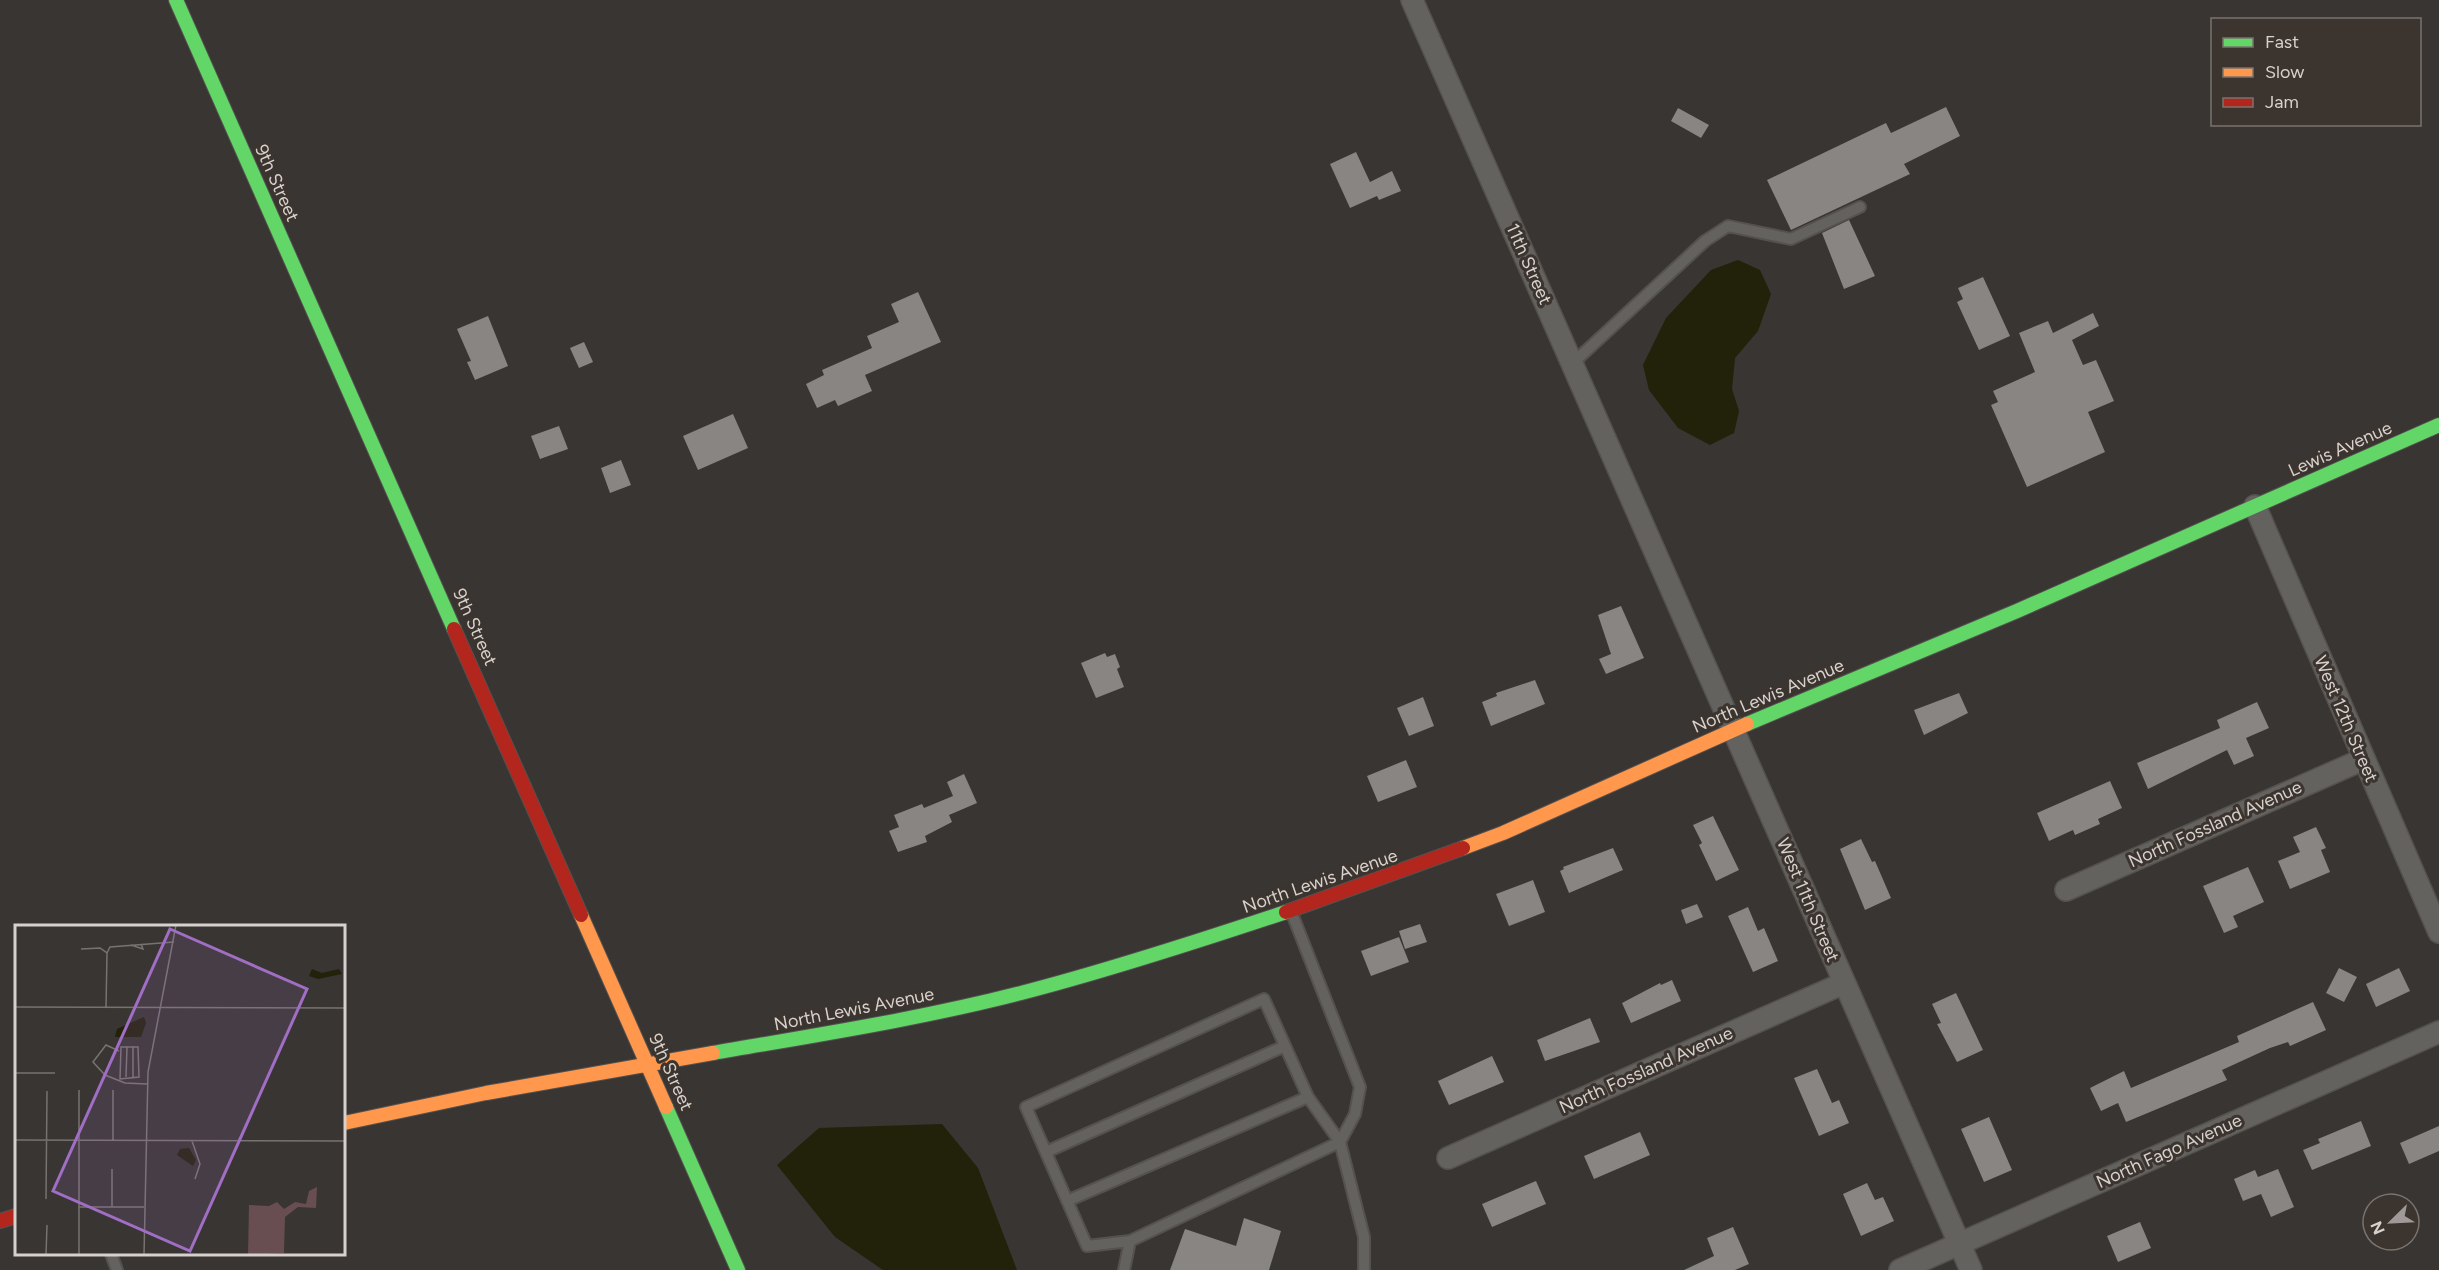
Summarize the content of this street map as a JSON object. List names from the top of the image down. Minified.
{"streets":{"main road":["9th Street","Lewis Avenue","North Lewis Avenue"],"street":["11th Street","West 12th Street","North Fossland Avenue","West 11th Street","North Fago Avenue"]},"crossings":[["9th Street","North Lewis Avenue"],["11th Street","West 11th Street"],["Lewis Avenue","North Lewis Avenue"],["Lewis Avenue","West 12th Street"],["North Lewis Avenue","West 12th Street"],["North Lewis Avenue","West 11th Street"],["West 12th Street","North Fossland Avenue"],["North Fossland Avenue","West 11th Street"],["West 11th Street","North Fago Avenue"]],"legend":["Fast","Slow","Jam"],"north":"bottom left"}
